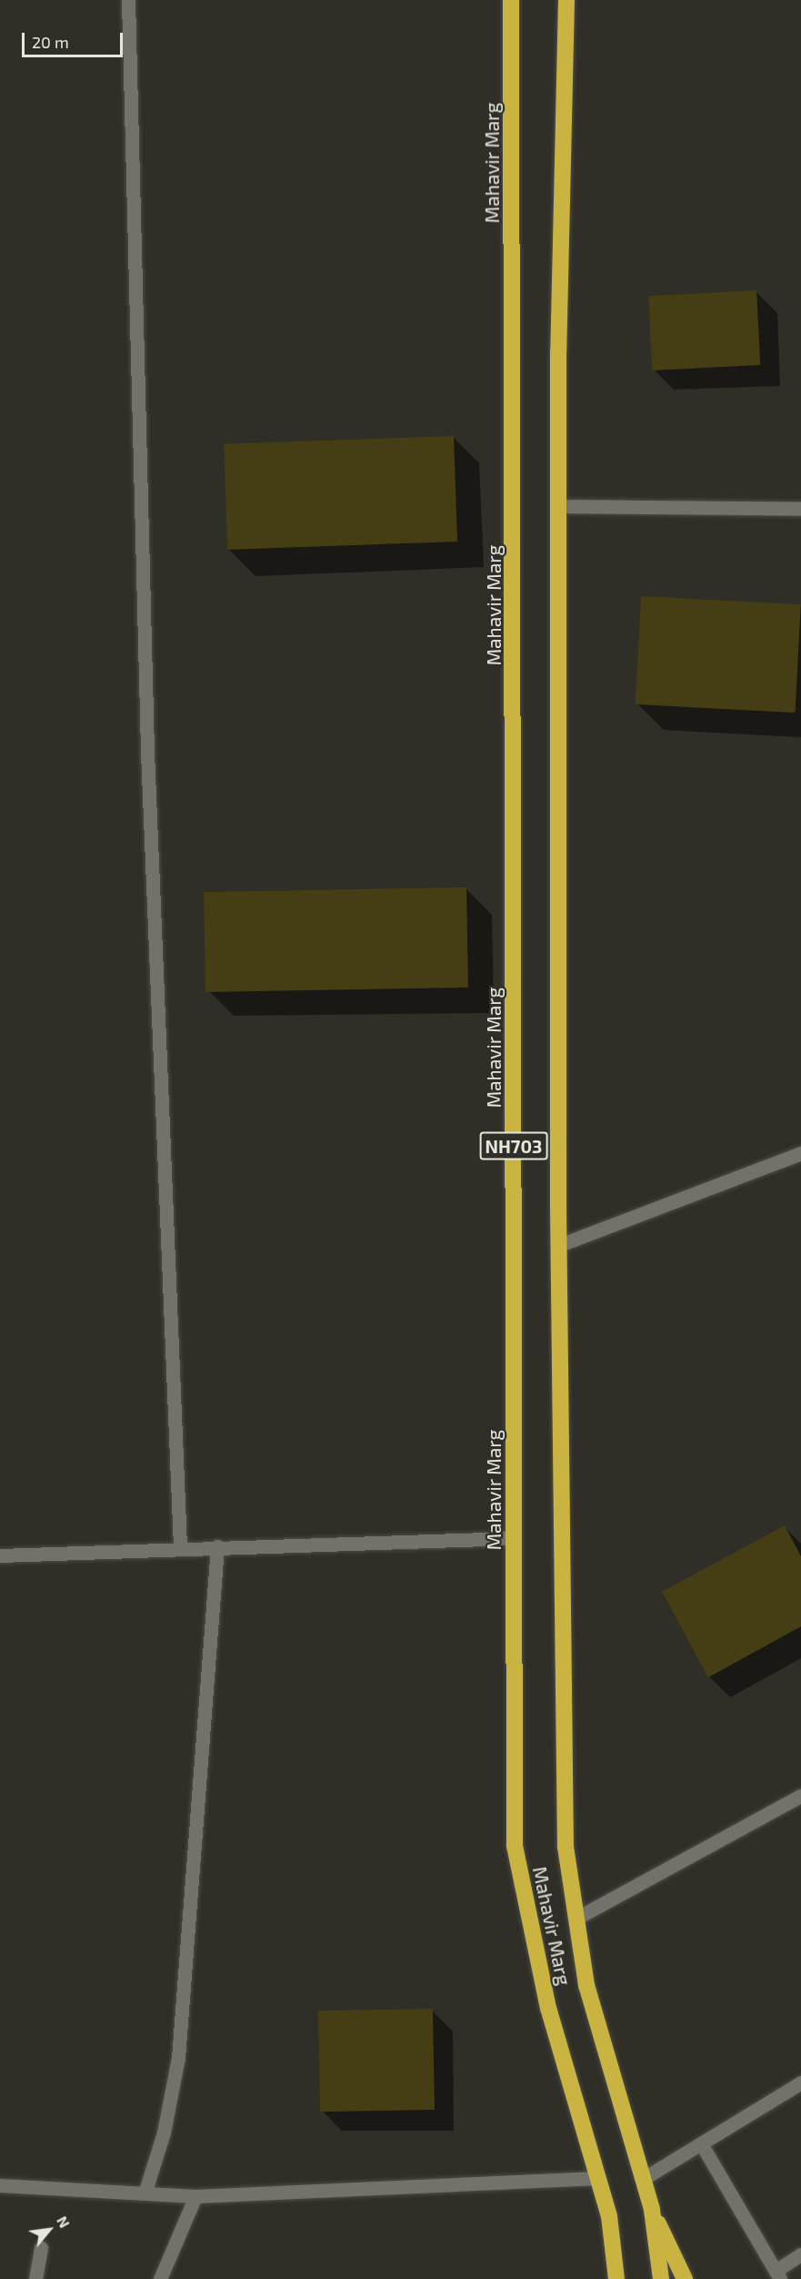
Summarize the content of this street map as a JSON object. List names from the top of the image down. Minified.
{"streets":{"highway":["Mahavir Marg","NH703"]},"scale_bar":"20 m","north":"top right"}
